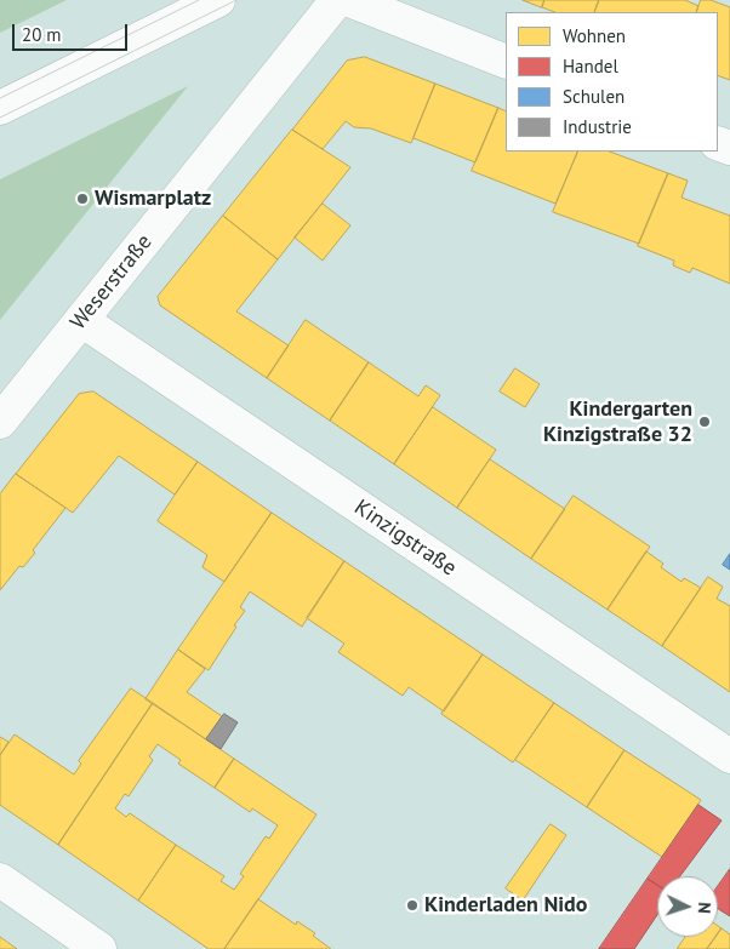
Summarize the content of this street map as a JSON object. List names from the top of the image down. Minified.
{"streets":{"street":["Weserstraße","Kinzigstraße"]},"crossings":[["Weserstraße","Kinzigstraße"]],"places":["Wismarplatz","Kindergarten Kinzigstraße 32","Kinderladen Nido"],"legend":["Wohnen","Handel","Schulen","Industrie"],"scale_bar":"20 m","north":"right"}
